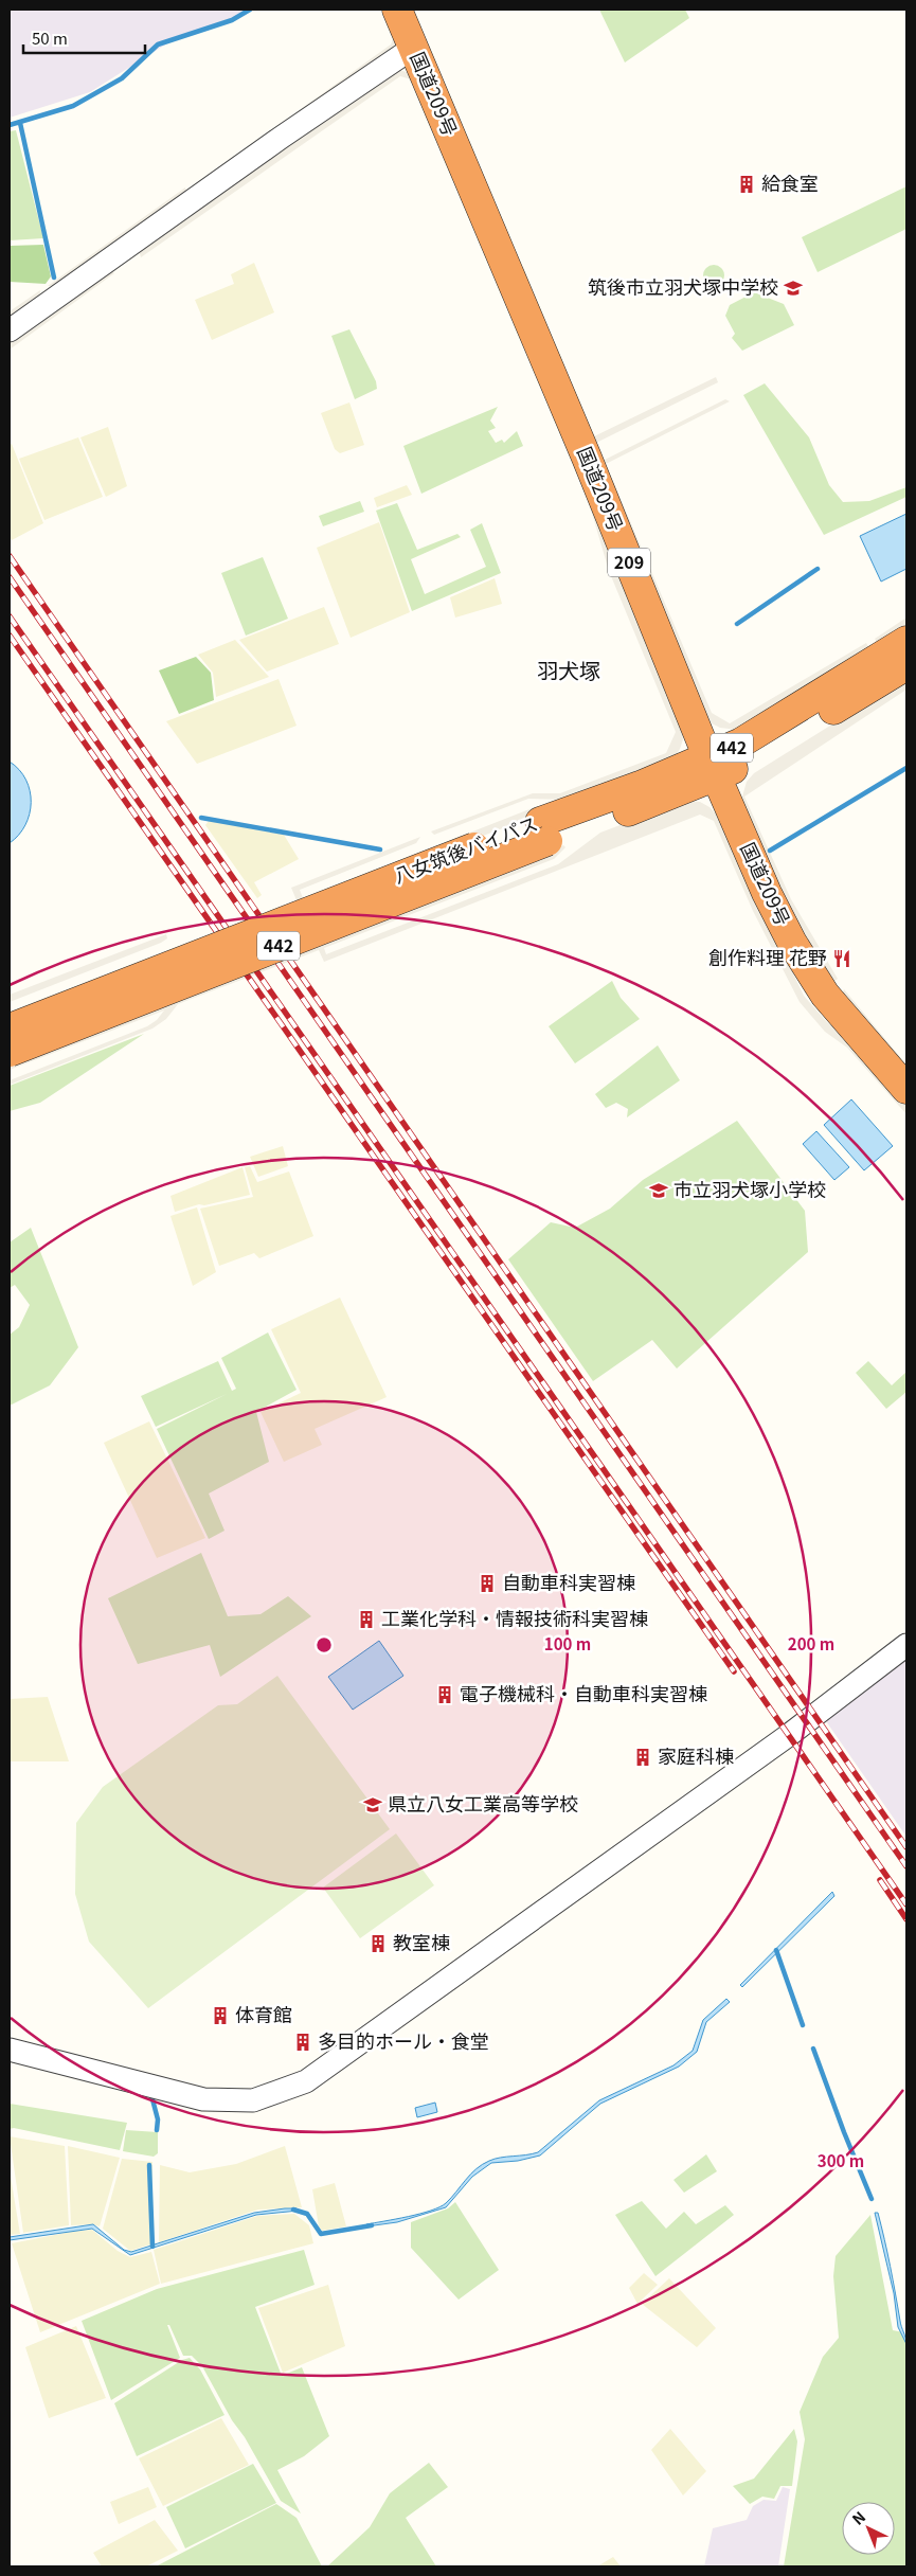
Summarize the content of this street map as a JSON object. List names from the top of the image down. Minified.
{"streets":{"highway":["国道209号","209","442","八女筑後バイパス"]},"crossings":[["国道209号","八女筑後バイパス"]],"districts":["羽犬塚"],"places":{"building":["給食室","自動車科実習棟","工業化学科・情報技術科実習棟","電子機械科・自動車科実習棟","家庭科棟","教室棟","体育館","多目的ホール・食堂"],"school or university":["筑後市立羽犬塚中学校","市立羽犬塚小学校","県立八女工業高等学校"],"restaurant":["創作料理 花野"]},"scale_bar":"50 m","north":"top left","rings":["100 m","200 m","300 m"]}
